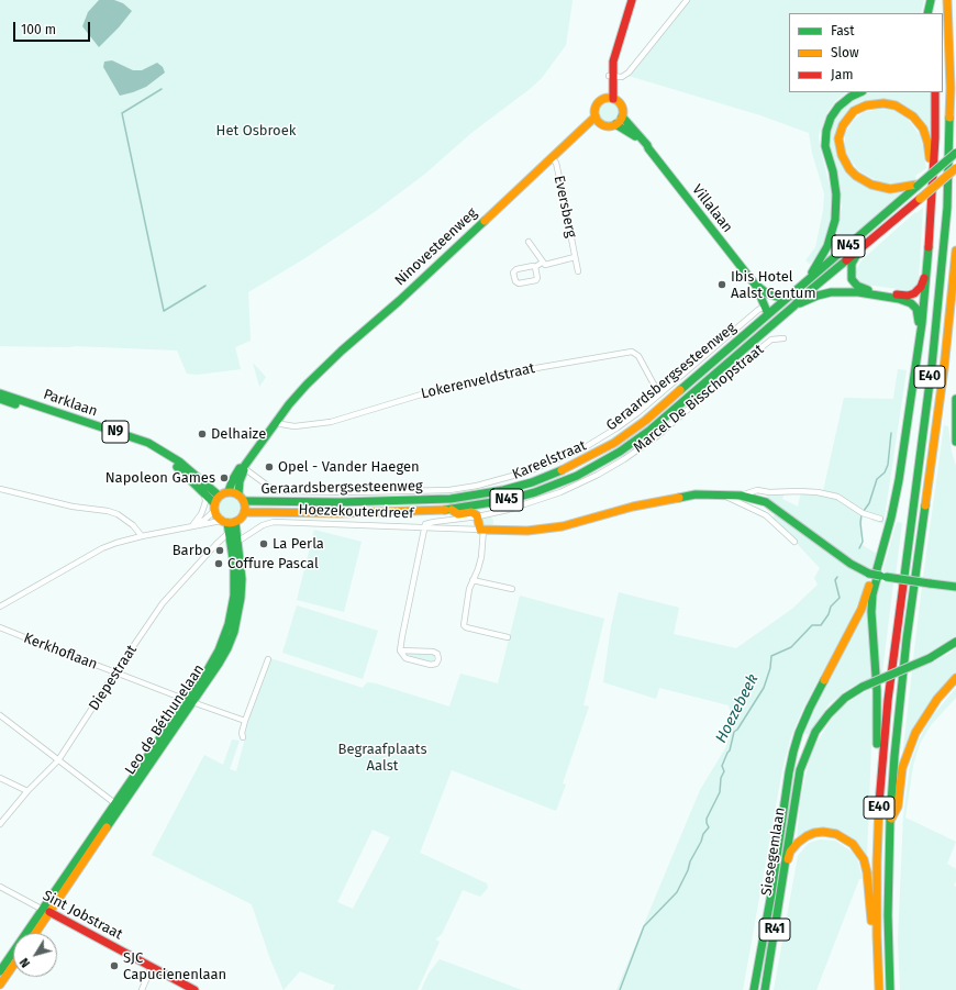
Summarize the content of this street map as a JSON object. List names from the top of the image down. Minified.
{"streets":{"main road":["Villalaan","N45","Ninovesteenweg","Geraardsbergsesteenweg","E40","Parklaan","N9","Hoezekouterdreef","Leo de Béthunelaan","Siesegemlaan","Sint Jobstraat","R41"],"street":["Eversberg","Lokerenveldstraat","Marcel De Bisschopstraat","Kareelstraat","Kerkhoflaan","Diepestraat"]},"crossings":[["Eversberg","Ninovesteenweg"],["Villalaan","Ninovesteenweg"],["Villalaan","Geraardsbergsesteenweg"],["Villalaan","Kareelstraat"],["Ninovesteenweg","Geraardsbergsesteenweg"],["Ninovesteenweg","Lokerenveldstraat"],["Ninovesteenweg","Parklaan"],["Ninovesteenweg","Kareelstraat"],["Ninovesteenweg","Leo de Béthunelaan"],["Geraardsbergsesteenweg","Parklaan"],["Geraardsbergsesteenweg","Leo de Béthunelaan"],["Lokerenveldstraat","Kareelstraat"],["Marcel De Bisschopstraat","Hoezekouterdreef"],["Parklaan","Leo de Béthunelaan"],["Hoezekouterdreef","Leo de Béthunelaan"],["Hoezekouterdreef","Siesegemlaan"],["Kerkhoflaan","Diepestraat"],["Kerkhoflaan","Leo de Béthunelaan"],["Diepestraat","Leo de Béthunelaan"],["Leo de Béthunelaan","Sint Jobstraat"]],"water":["Hoezebeek"],"parks":["Het Osbroek","Begraafplaats Aalst"],"places":["Ibis Hotel Aalst Centum","Delhaize","Opel - Vander Haegen","Napoleon Games","La Perla","Barbo","Coffure Pascal","SJC Capucienenlaan"],"legend":["Fast","Slow","Jam"],"scale_bar":"100 m","north":"bottom left"}
